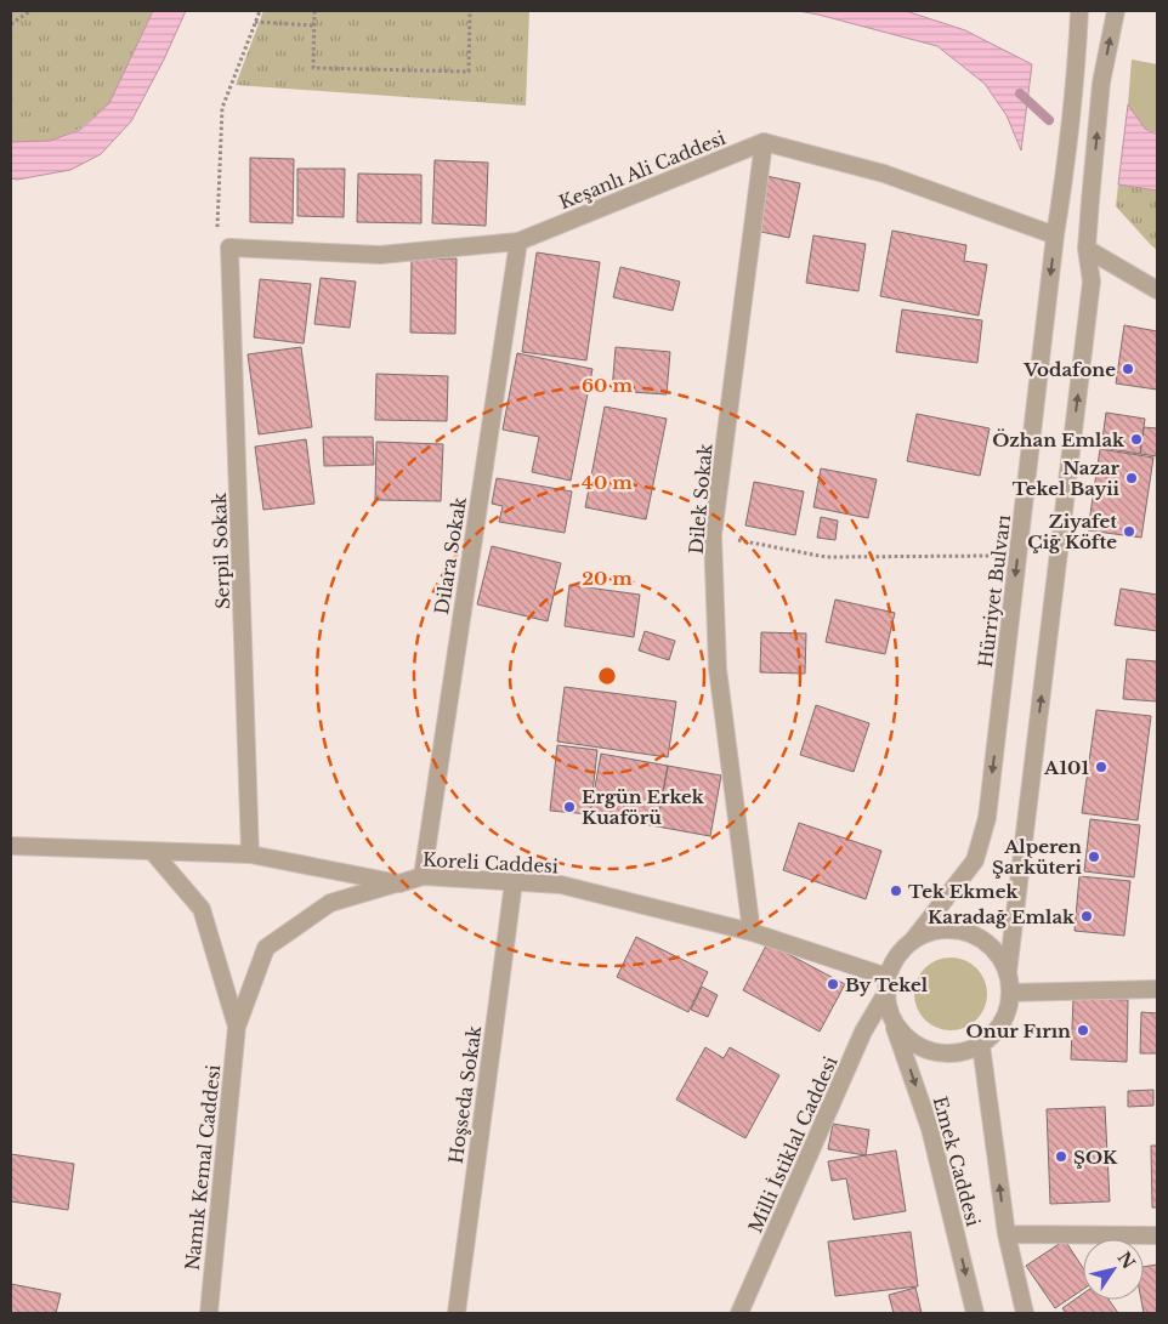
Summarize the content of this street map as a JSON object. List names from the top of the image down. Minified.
{"streets":{"street":["Keşanlı Ali Caddesi","Dilek Sokak","Serpil Sokak","Dilara Sokak","Hürriyet Bulvarı","Koreli Caddesi","Hoşseda Sokak","Milli İstiklal Caddesi","Emek Caddesi","Namık Kemal Caddesi"]},"crossings":[["Keşanlı Ali Caddesi","Dilek Sokak"],["Keşanlı Ali Caddesi","Serpil Sokak"],["Keşanlı Ali Caddesi","Dilara Sokak"],["Dilek Sokak","Koreli Caddesi"],["Serpil Sokak","Koreli Caddesi"],["Dilara Sokak","Koreli Caddesi"],["Hürriyet Bulvarı","Koreli Caddesi"],["Hürriyet Bulvarı","Milli İstiklal Caddesi"],["Hürriyet Bulvarı","Emek Caddesi"],["Koreli Caddesi","Hoşseda Sokak"],["Koreli Caddesi","Milli İstiklal Caddesi"],["Koreli Caddesi","Emek Caddesi"],["Milli İstiklal Caddesi","Emek Caddesi"]],"places":["Vodafone","Özhan Emlak","Nazar Tekel Bayii","Ziyafet Çiğ Köfte","A101","Ergün Erkek Kuaförü","Alperen Şarküteri","Tek Ekmek","Karadağ Emlak","By Tekel","Onur Fırın","ŞOK"],"north":"top right","rings":["60 m","40 m","20 m"]}
